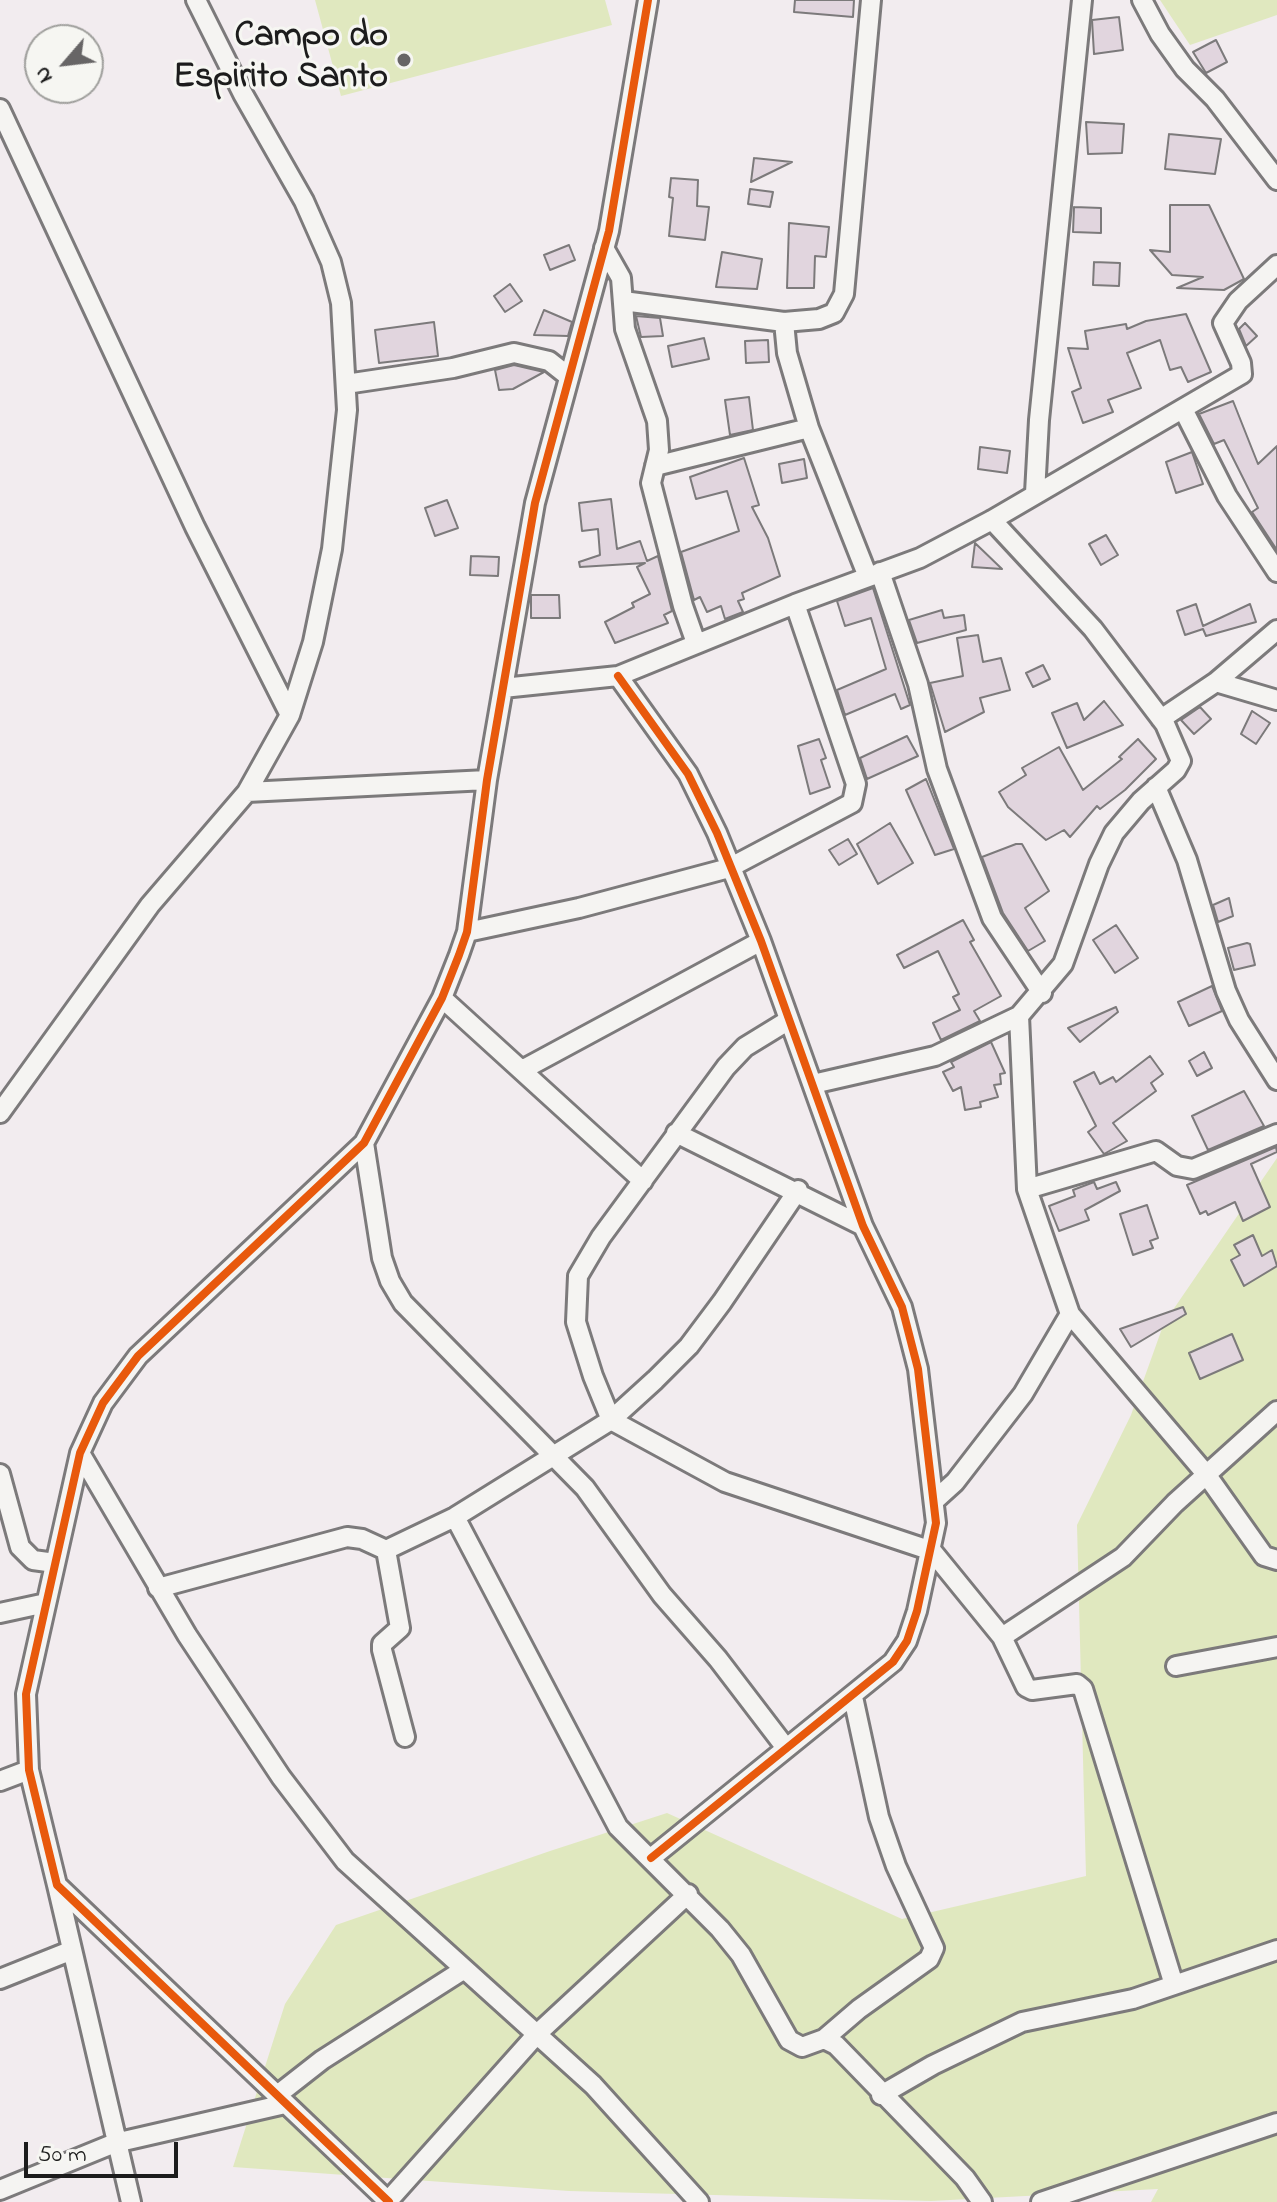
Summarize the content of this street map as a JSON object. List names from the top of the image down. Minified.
{"places":["Campo do Espirito Santo"],"scale_bar":"50 m","north":"bottom left"}
